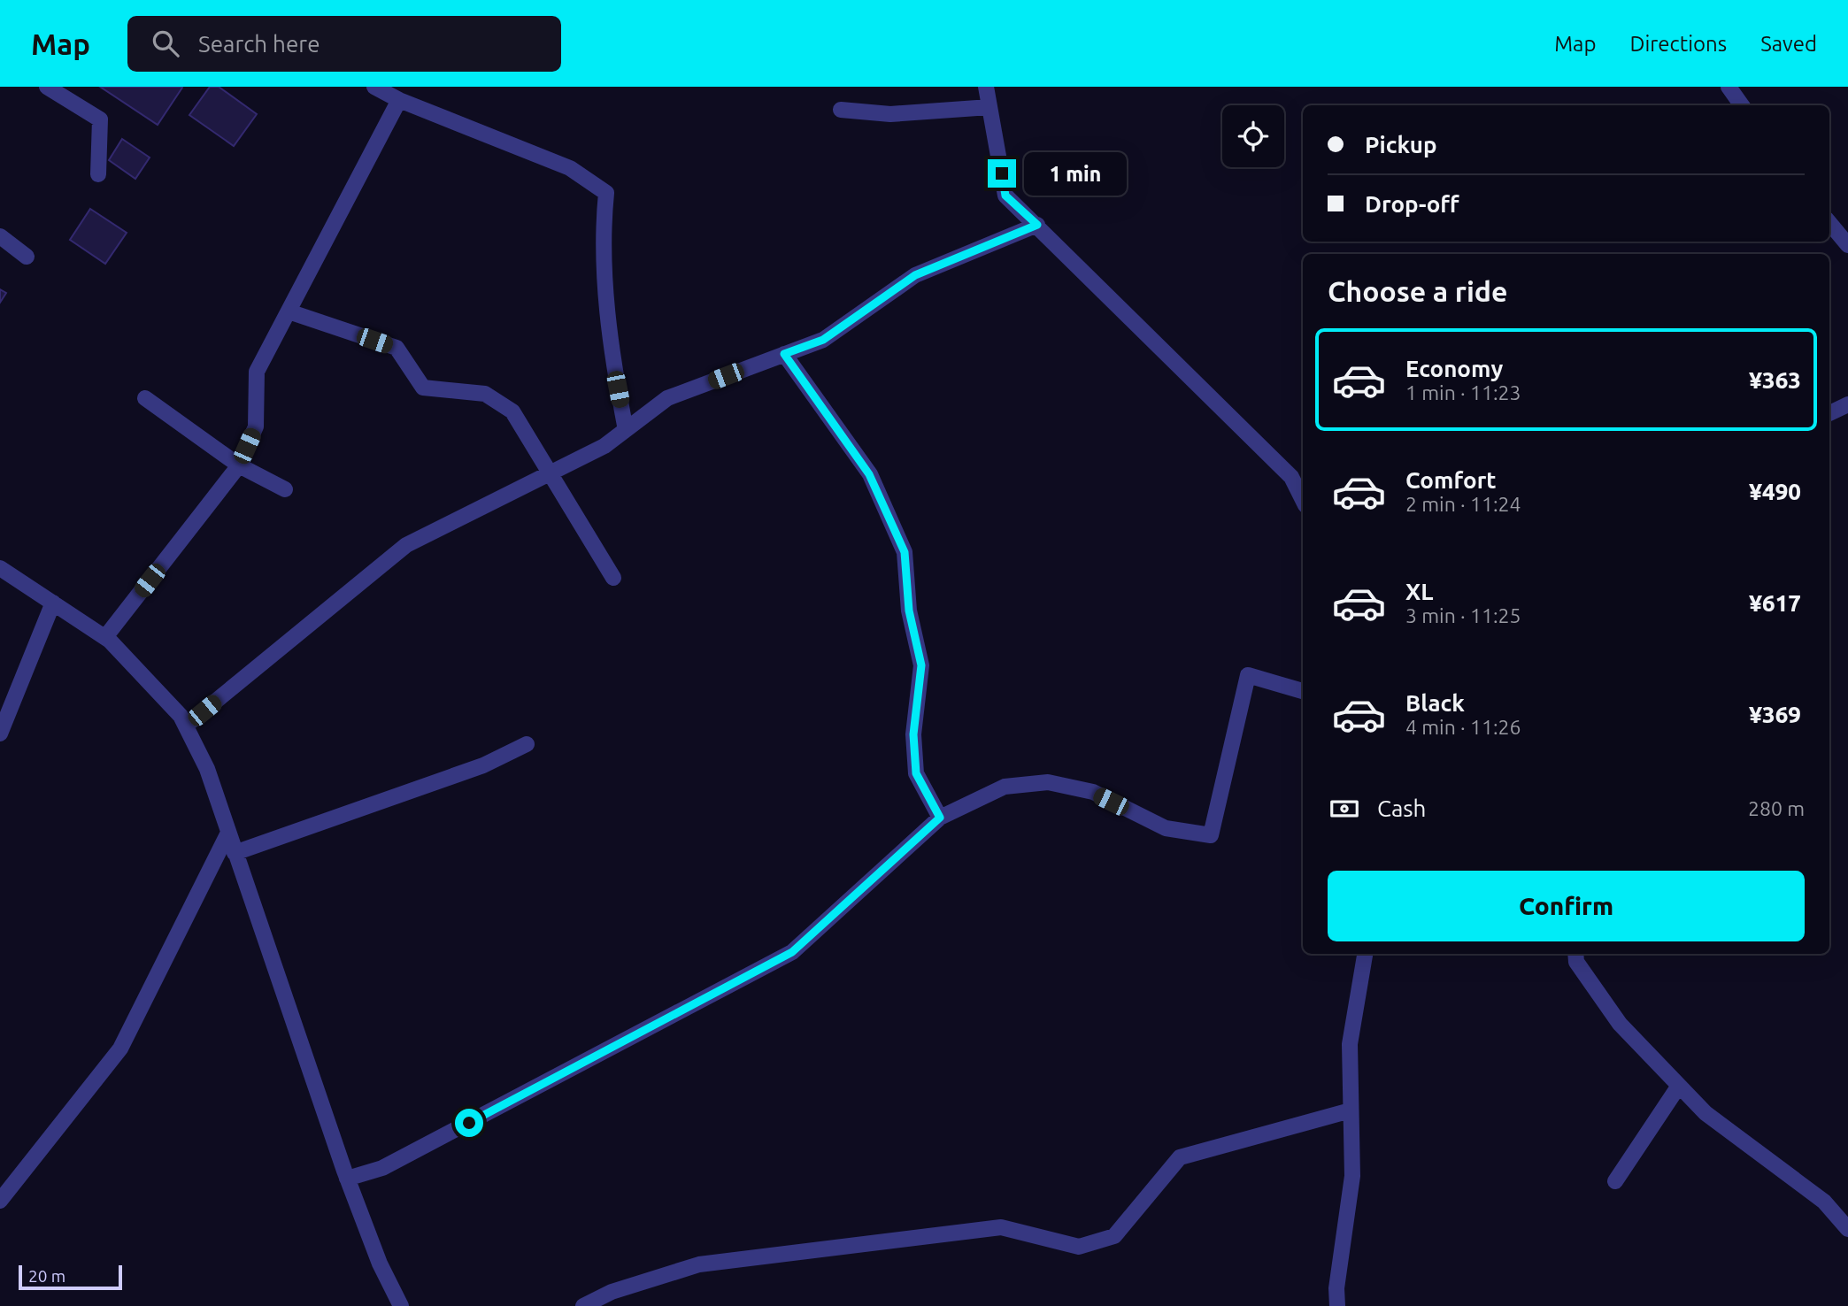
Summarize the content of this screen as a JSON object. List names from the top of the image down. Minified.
{"scale_bar":"20 m","page":{"header":"Map","search":"Search here","nav":["Map","Directions","Saved"],"banner":["Pickup","Drop-off"],"bubble":"1 min","heading":"Choose a ride","list":[{"name":"Economy","note":"1 min · 11:23","value":"¥363"},{"name":"Comfort","note":"2 min · 11:24","value":"¥490"},{"name":"XL","note":"3 min · 11:25","value":"¥617"},{"name":"Black","note":"4 min · 11:26","value":"¥369"}],"pay":["Cash","280 m"],"buttons":"Confirm","scale":"20 m"}}
